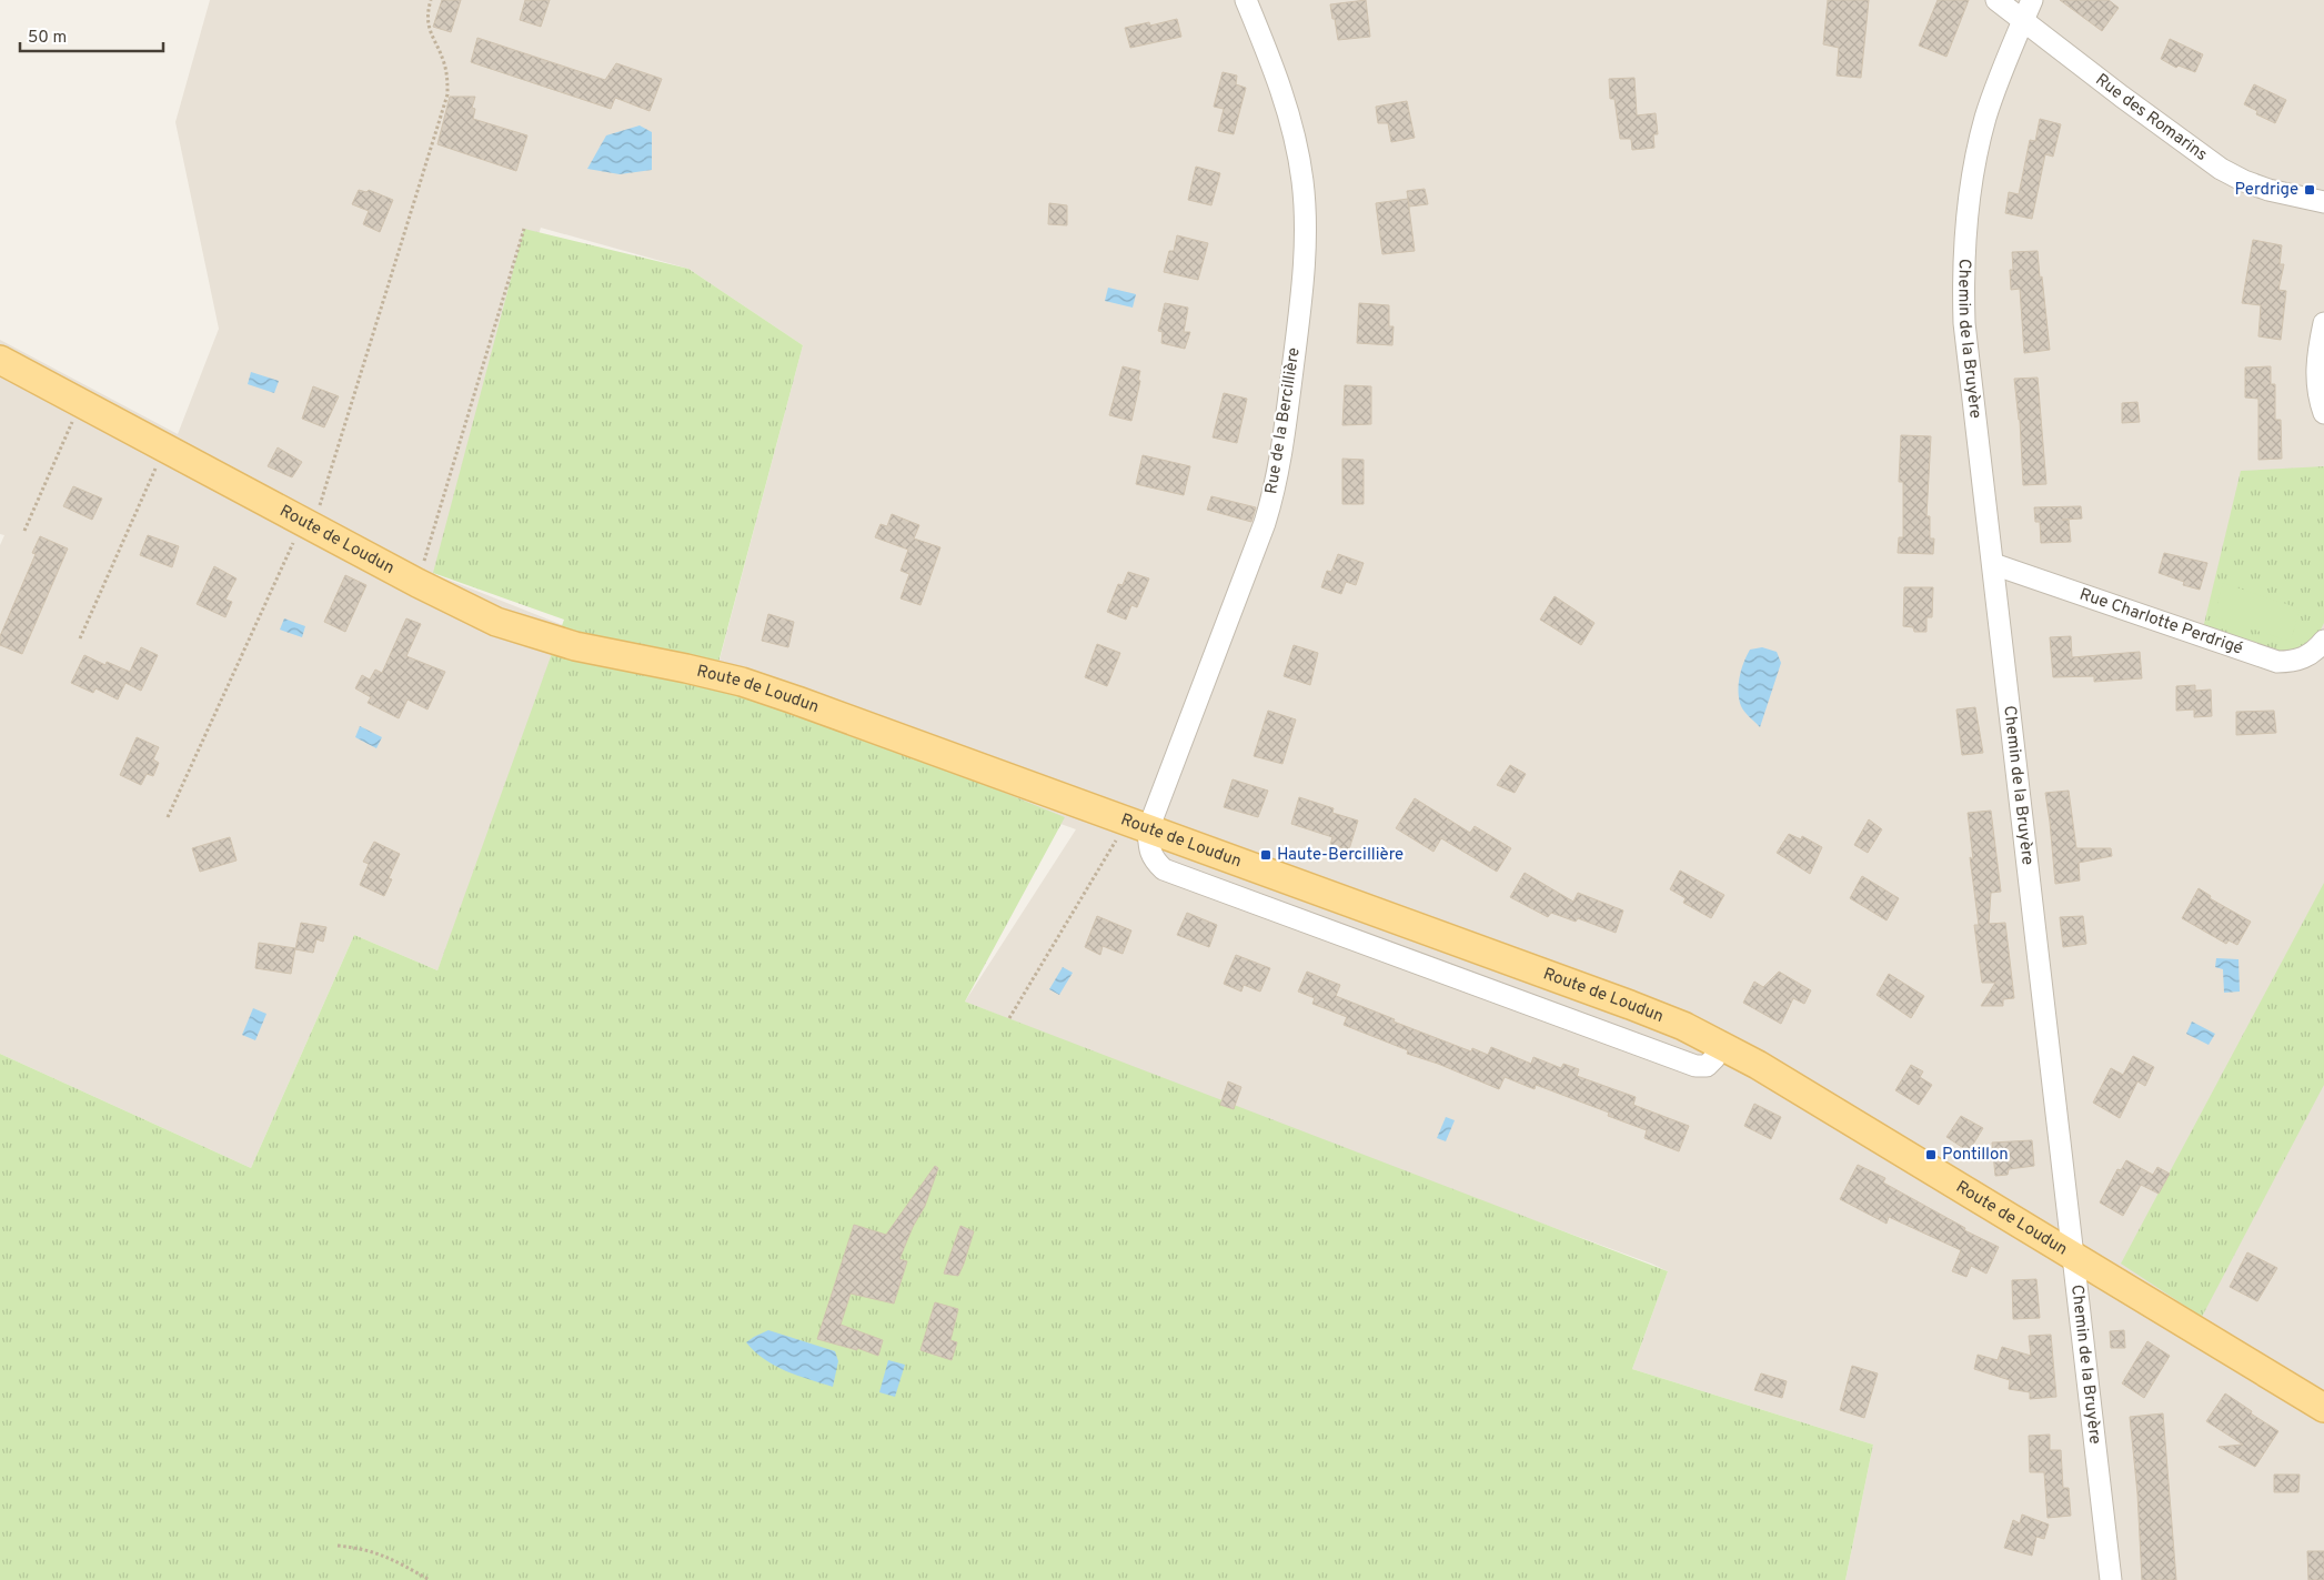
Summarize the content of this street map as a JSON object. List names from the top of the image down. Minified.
{"streets":{"main road":["Route de Loudun"],"street":["Rue des Romarins","Chemin de la Bruyère","Rue de la Bercillière","Rue Charlotte Perdrigé"]},"crossings":[["Rue des Romarins","Chemin de la Bruyère"],["Chemin de la Bruyère","Route de Loudun"],["Chemin de la Bruyère","Rue Charlotte Perdrigé"],["Rue de la Bercillière","Route de Loudun"]],"places":{"transit":["Perdrige","Haute-Bercillière","Pontillon"]},"scale_bar":"50 m"}
